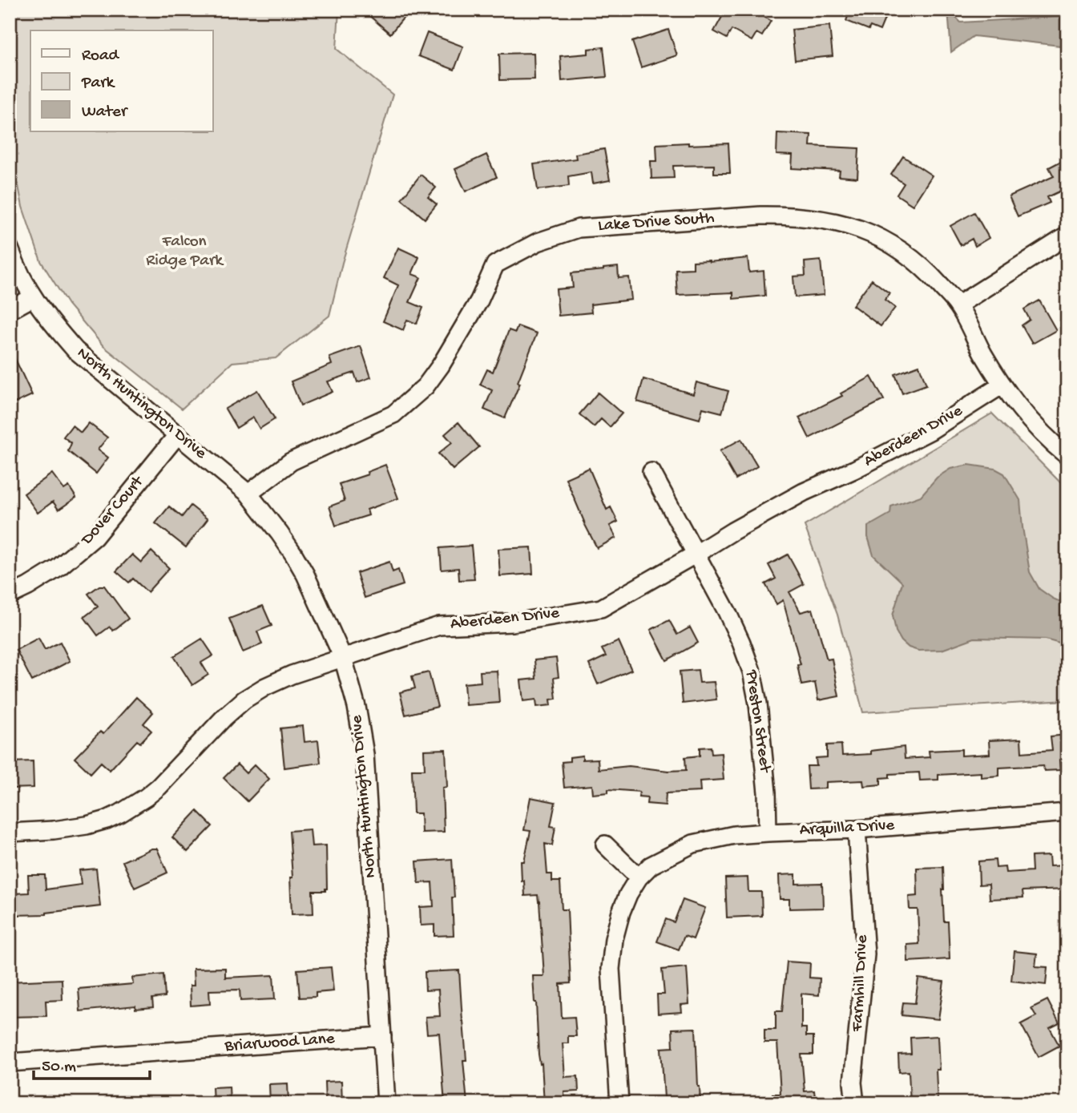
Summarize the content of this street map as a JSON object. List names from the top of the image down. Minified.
{"streets":{"street":["Lake Drive South","North Huntington Drive","Aberdeen Drive","Dover Court","Preston Street","Arquilla Drive","Farmhill Drive","Briarwood Lane"]},"crossings":[["Lake Drive South","North Huntington Drive"],["Lake Drive South","Aberdeen Drive"],["North Huntington Drive","Aberdeen Drive"],["North Huntington Drive","Dover Court"],["North Huntington Drive","Briarwood Lane"],["Aberdeen Drive","Preston Street"],["Preston Street","Arquilla Drive"],["Arquilla Drive","Farmhill Drive"]],"parks":["Falcon Ridge Park"],"legend":["Road","Park","Water"],"scale_bar":"50 m"}
